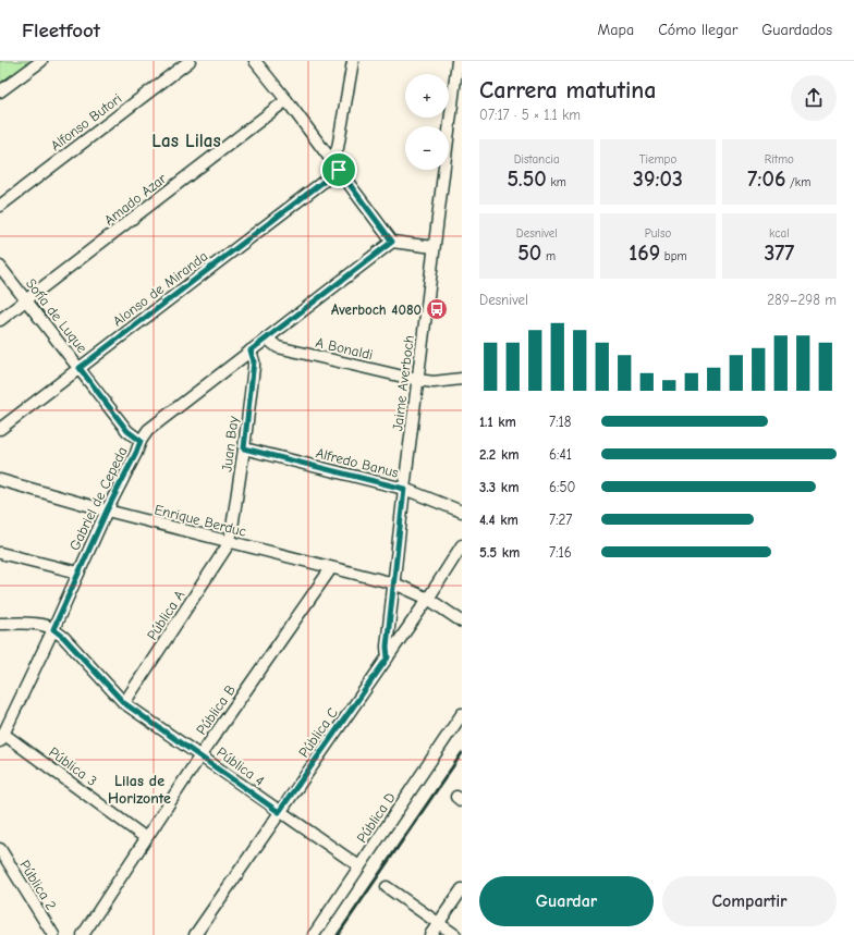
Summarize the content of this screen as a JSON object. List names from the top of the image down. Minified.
{"streets":{"street":["Alfonso Butori","Amado Azar","Alonso de Miranda","Sofía de Luque","A Bonaldi","Jaime Averboch","Juan Bay","Alfredo Banus","Gabriel de Cepeda","Enrique Berduc","Pública A","Pública B","Pública C","Pública 3","Pública 4","Pública D","Pública 2"]},"crossings":[["Amado Azar","Sofía de Luque"],["Alonso de Miranda","Sofía de Luque"],["Sofía de Luque","Gabriel de Cepeda"],["A Bonaldi","Jaime Averboch"],["A Bonaldi","Gabriel de Cepeda"],["Jaime Averboch","Alfredo Banus"],["Jaime Averboch","Enrique Berduc"],["Jaime Averboch","Pública C"],["Juan Bay","Alfredo Banus"],["Juan Bay","Gabriel de Cepeda"],["Juan Bay","Enrique Berduc"],["Juan Bay","Pública A"],["Gabriel de Cepeda","Enrique Berduc"],["Gabriel de Cepeda","Pública 3"],["Gabriel de Cepeda","Pública 4"],["Enrique Berduc","Pública A"],["Enrique Berduc","Pública B"],["Enrique Berduc","Pública C"],["Pública A","Pública 4"],["Pública B","Pública 3"],["Pública B","Pública 4"],["Pública C","Pública 4"],["Pública 4","Pública D"]],"districts":["Las Lilas","Lilas de Horizonte"],"places":{"bus stop":["Averboch 4080"]},"page":{"header":"Fleetfoot","nav":["Mapa","Cómo llegar","Guardados"],"heading":["Carrera matutina","07:17 · 5 × 1.1 km"],"map_buttons":["+","−"],"stats":[["Distancia","5.50 km"],["Tiempo","39:03"],["Ritmo","7:06 /km"],["Desnivel","50 m"],["Pulso","169 bpm"],["kcal","377"]],"chart":["Desnivel","289–298 m"],"list":[{"name":"1.1 km","note":"7:18"},{"name":"2.2 km","note":"6:41"},{"name":"3.3 km","note":"6:50"},{"name":"4.4 km","note":"7:27"},{"name":"5.5 km","note":"7:16"}],"buttons":["Guardar","Compartir"]}}
